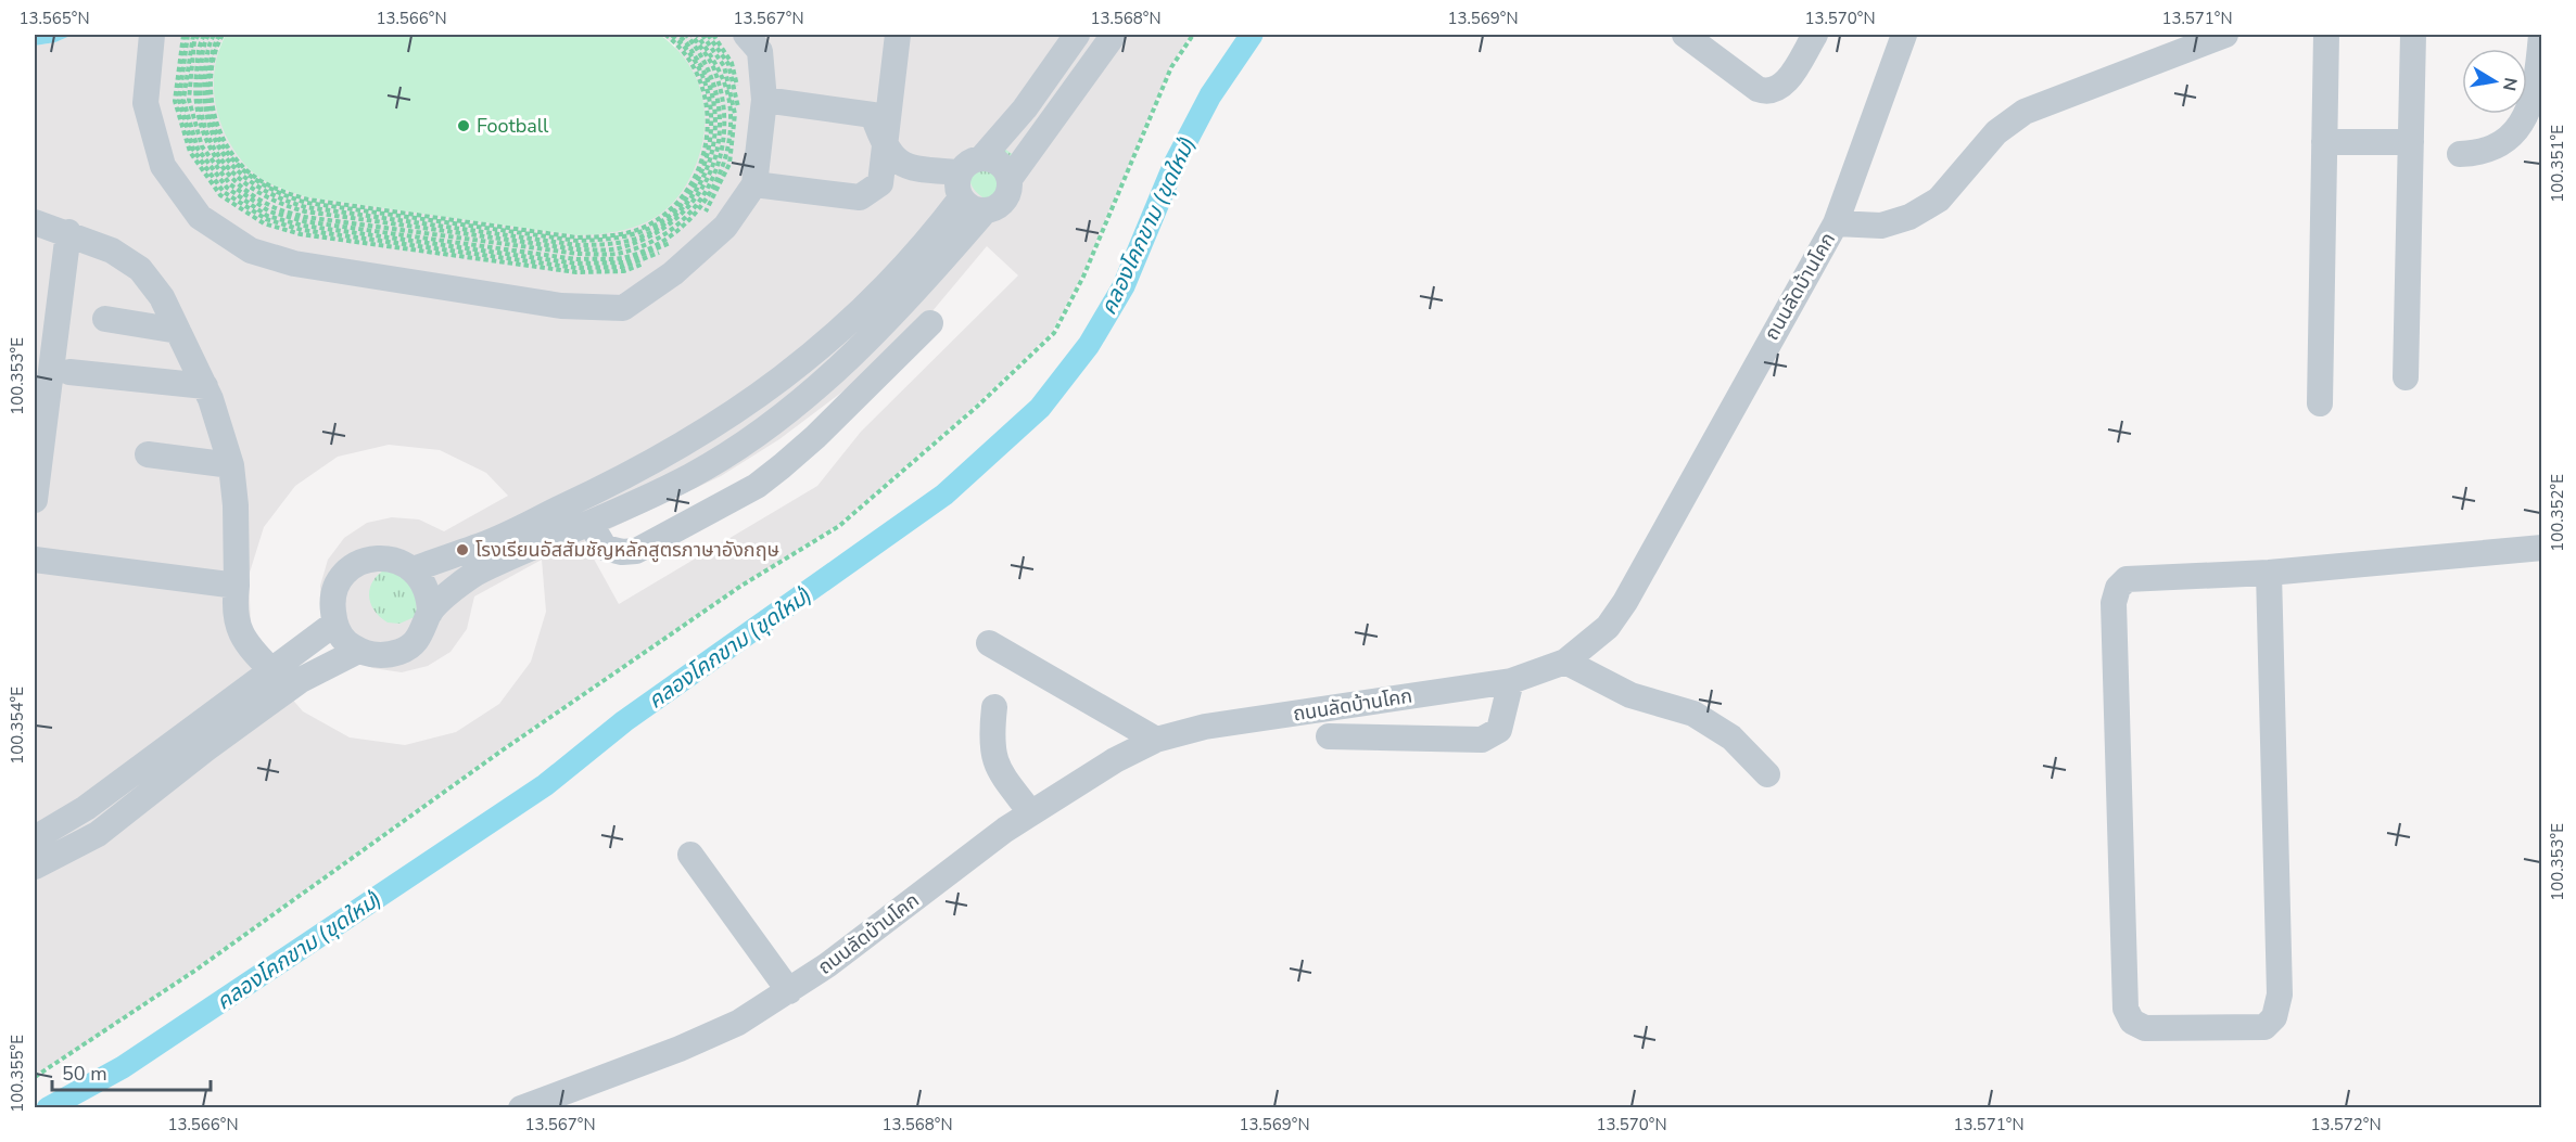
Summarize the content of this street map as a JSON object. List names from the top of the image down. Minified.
{"streets":{"street":["ถนนลัดบ้านโคก"]},"water":["คลองโคกขาม (ขุดใหม่)"],"places":["Football","โรงเรียนอัสสัมชัญหลักสูตรภาษาอังกฤษ"],"scale_bar":"50 m","north":"right","coordinates":["13.565°N","13.566°N","13.567°N","13.568°N","13.569°N","13.570°N","13.571°N","100.351°E","100.353°E","100.352°E","100.354°E","100.355°E","13.572°N"]}
